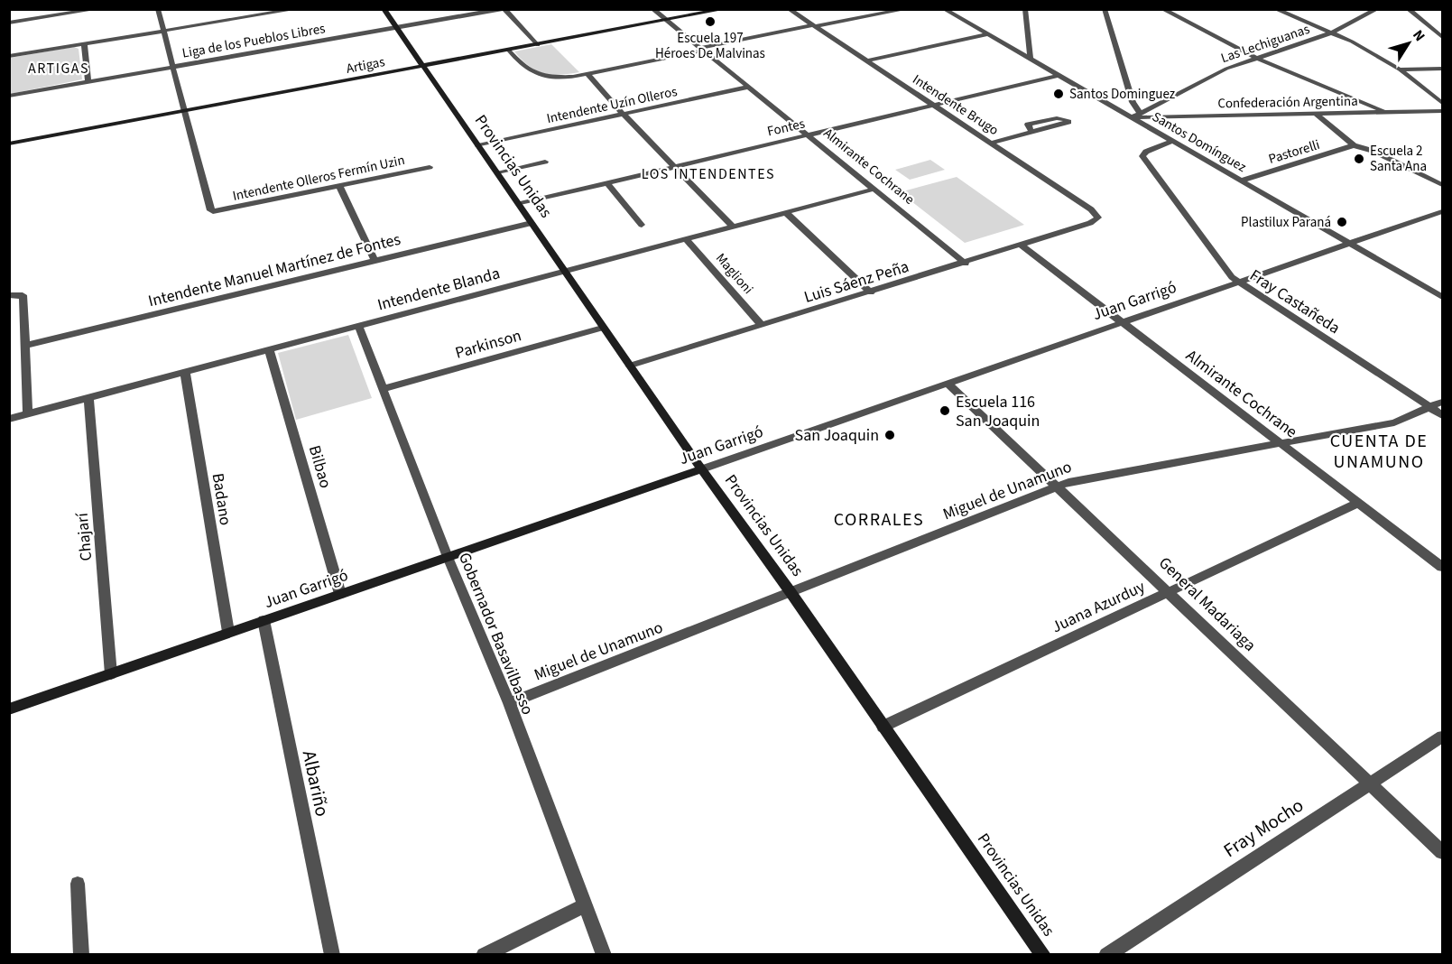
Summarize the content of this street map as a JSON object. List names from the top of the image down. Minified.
{"streets":{"street":["Liga de los Pueblos Libres","Las Lechiguanas","Artigas","Confederación Argentina","Intendente Uzín Olleros","Intendente Brugo","Fontes","Santos Domínguez","Pastorelli","Provincias Unidas","Almirante Cochrane","Intendente Olleros Fermín Uzin","Intendente Manuel Martínez de Fontes","Maglioni","Luis Sáenz Peña","Intendente Blanda","Juan Garrigó","Fray Castañeda","Parkinson","Bilbao","Miguel de Unamuno","Badano","Chajarí","General Madariaga","Juana Azurduy","Gobernador Basavilbasso","Albariño","Fray Mocho"]},"crossings":[["Liga de los Pueblos Libres","Provincias Unidas"],["Las Lechiguanas","Confederación Argentina"],["Las Lechiguanas","Santos Domínguez"],["Artigas","Provincias Unidas"],["Artigas","Almirante Cochrane"],["Artigas","Intendente Olleros Fermín Uzin"],["Confederación Argentina","Santos Domínguez"],["Intendente Uzín Olleros","Provincias Unidas"],["Intendente Uzín Olleros","Almirante Cochrane"],["Intendente Brugo","Fontes"],["Intendente Brugo","Luis Sáenz Peña"],["Fontes","Santos Domínguez"],["Fontes","Provincias Unidas"],["Fontes","Almirante Cochrane"],["Santos Domínguez","Pastorelli"],["Santos Domínguez","Juan Garrigó"],["Santos Domínguez","Fray Castañeda"],["Provincias Unidas","Intendente Manuel Martínez de Fontes"],["Provincias Unidas","Luis Sáenz Peña"],["Provincias Unidas","Intendente Blanda"],["Provincias Unidas","Juan Garrigó"],["Provincias Unidas","Parkinson"],["Provincias Unidas","Miguel de Unamuno"],["Provincias Unidas","Juana Azurduy"],["Almirante Cochrane","Luis Sáenz Peña"],["Almirante Cochrane","Intendente Blanda"],["Almirante Cochrane","Juan Garrigó"],["Almirante Cochrane","Miguel de Unamuno"],["Almirante Cochrane","Juana Azurduy"],["Maglioni","Luis Sáenz Peña"],["Maglioni","Intendente Blanda"],["Intendente Blanda","Bilbao"],["Intendente Blanda","Badano"],["Intendente Blanda","Chajarí"],["Intendente Blanda","Gobernador Basavilbasso"],["Juan Garrigó","Fray Castañeda"],["Juan Garrigó","Bilbao"],["Juan Garrigó","Badano"],["Juan Garrigó","Chajarí"],["Juan Garrigó","General Madariaga"],["Juan Garrigó","Gobernador Basavilbasso"],["Juan Garrigó","Albariño"],["Fray Castañeda","Miguel de Unamuno"],["Parkinson","Gobernador Basavilbasso"],["Miguel de Unamuno","General Madariaga"],["Miguel de Unamuno","Gobernador Basavilbasso"],["General Madariaga","Juana Azurduy"],["General Madariaga","Fray Mocho"]],"districts":["ARTIGAS","LOS INTENDENTES","CUENTA DE UNAMUNO","CORRALES"],"places":["Escuela 197 Héroes De Malvinas","Santos Dominguez","Escuela 2 Santa Ana","Plastilux Paraná","Escuela 116 San Joaquin","San Joaquin"],"north":"top right"}
